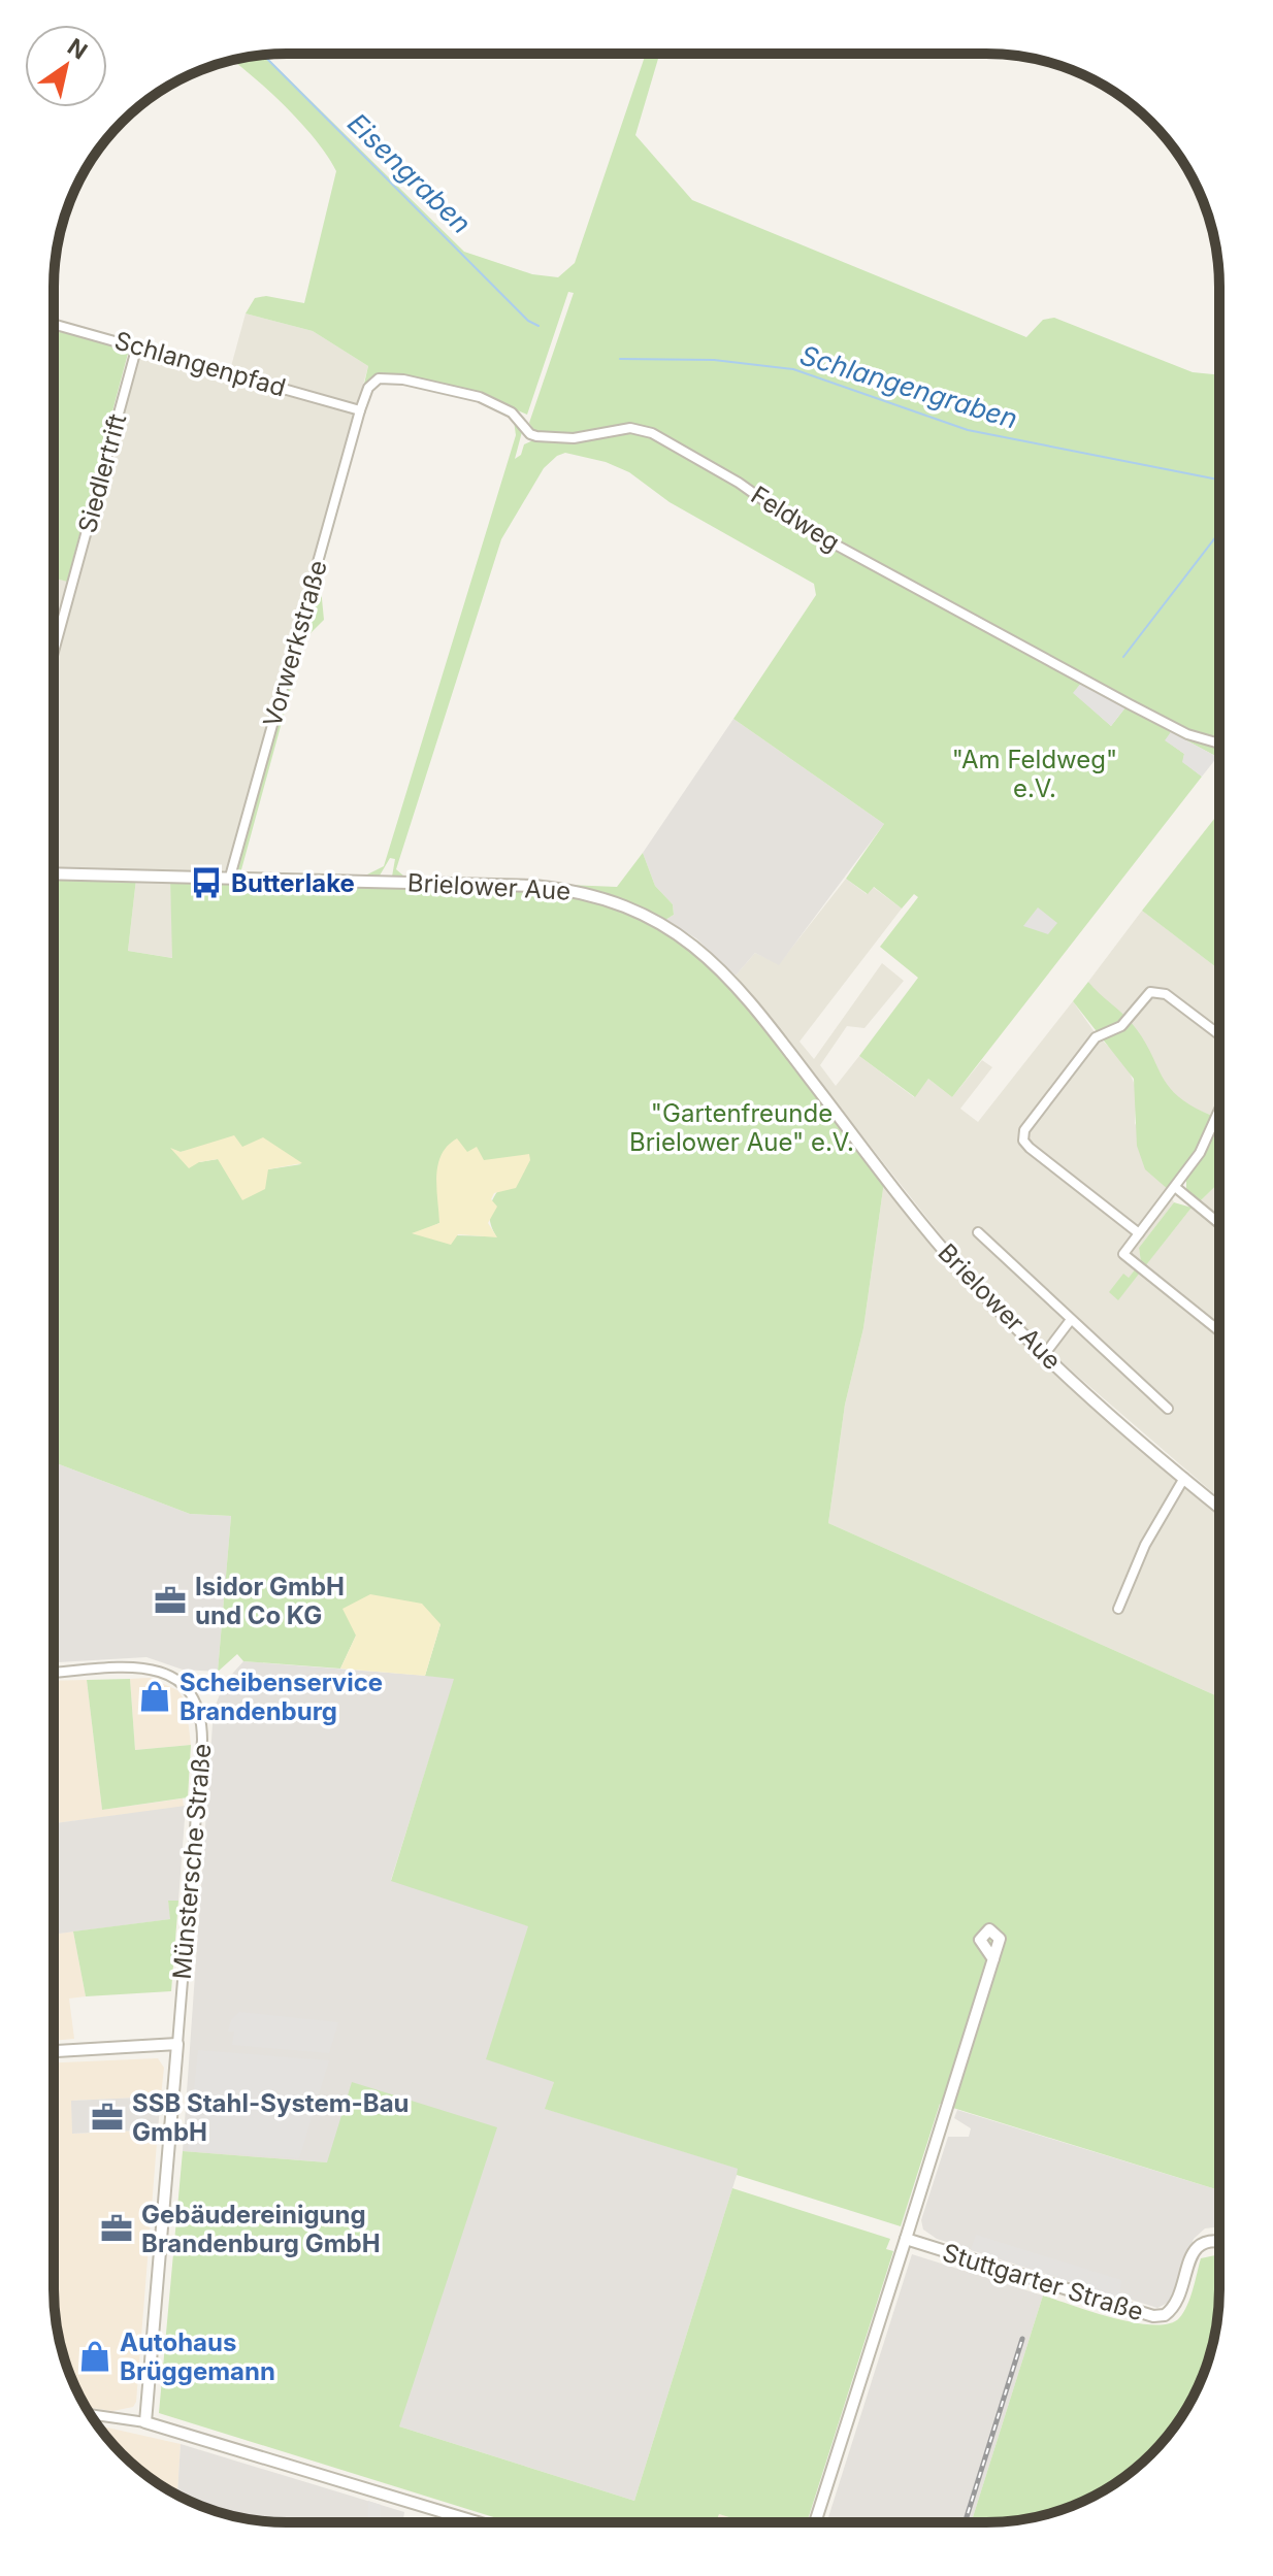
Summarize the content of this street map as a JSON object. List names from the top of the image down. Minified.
{"streets":{"street":["Schlangenpfad","Siedlertrift","Feldweg","Vorwerkstraße","Brielower Aue","Münstersche Straße","Stuttgarter Straße"]},"crossings":[["Schlangenpfad","Siedlertrift"],["Schlangenpfad","Feldweg"],["Schlangenpfad","Vorwerkstraße"],["Feldweg","Vorwerkstraße"],["Vorwerkstraße","Brielower Aue"]],"water":["Eisengraben","Schlangengraben"],"parks":["\"Am Feldweg\" e.V.","\"Gartenfreunde Brielower Aue\" e.V."],"places":{"bus stop":["Butterlake"],"office":["Isidor GmbH und Co KG","SSB Stahl-System-Bau GmbH","Gebäudereinigung Brandenburg GmbH"],"shop":["Scheibenservice Brandenburg","Autohaus Brüggemann"]},"north":"top right"}
